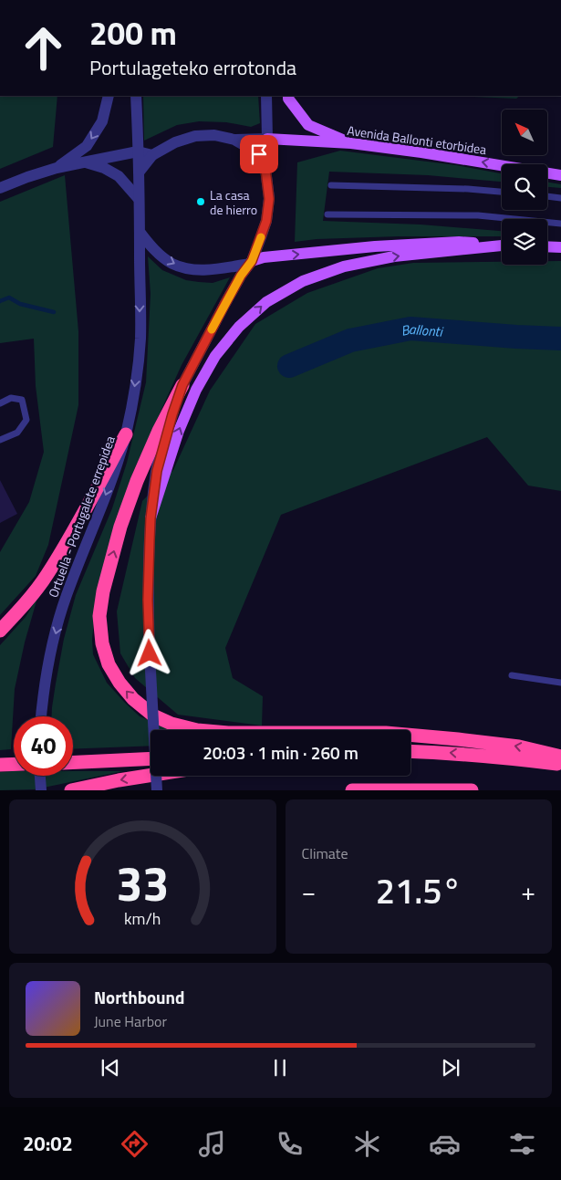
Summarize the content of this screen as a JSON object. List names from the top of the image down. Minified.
{"streets":{"main road":["Avenida Ballonti etorbidea"],"street":["Ortuella - Portugalete errepidea"]},"water":["Ballonti"],"places":["La casa de hierro"],"north":"top left","page":{"turn":["200 m","Portulageteko errotonda"],"limit":"40","trip":"20:03 · 1 min · 260 m","tile":"Climate","heat":["−","21.5°","+"],"song":["Northbound","June Harbor"],"tabs":"20:02","gauge":["33","km/h"]}}
